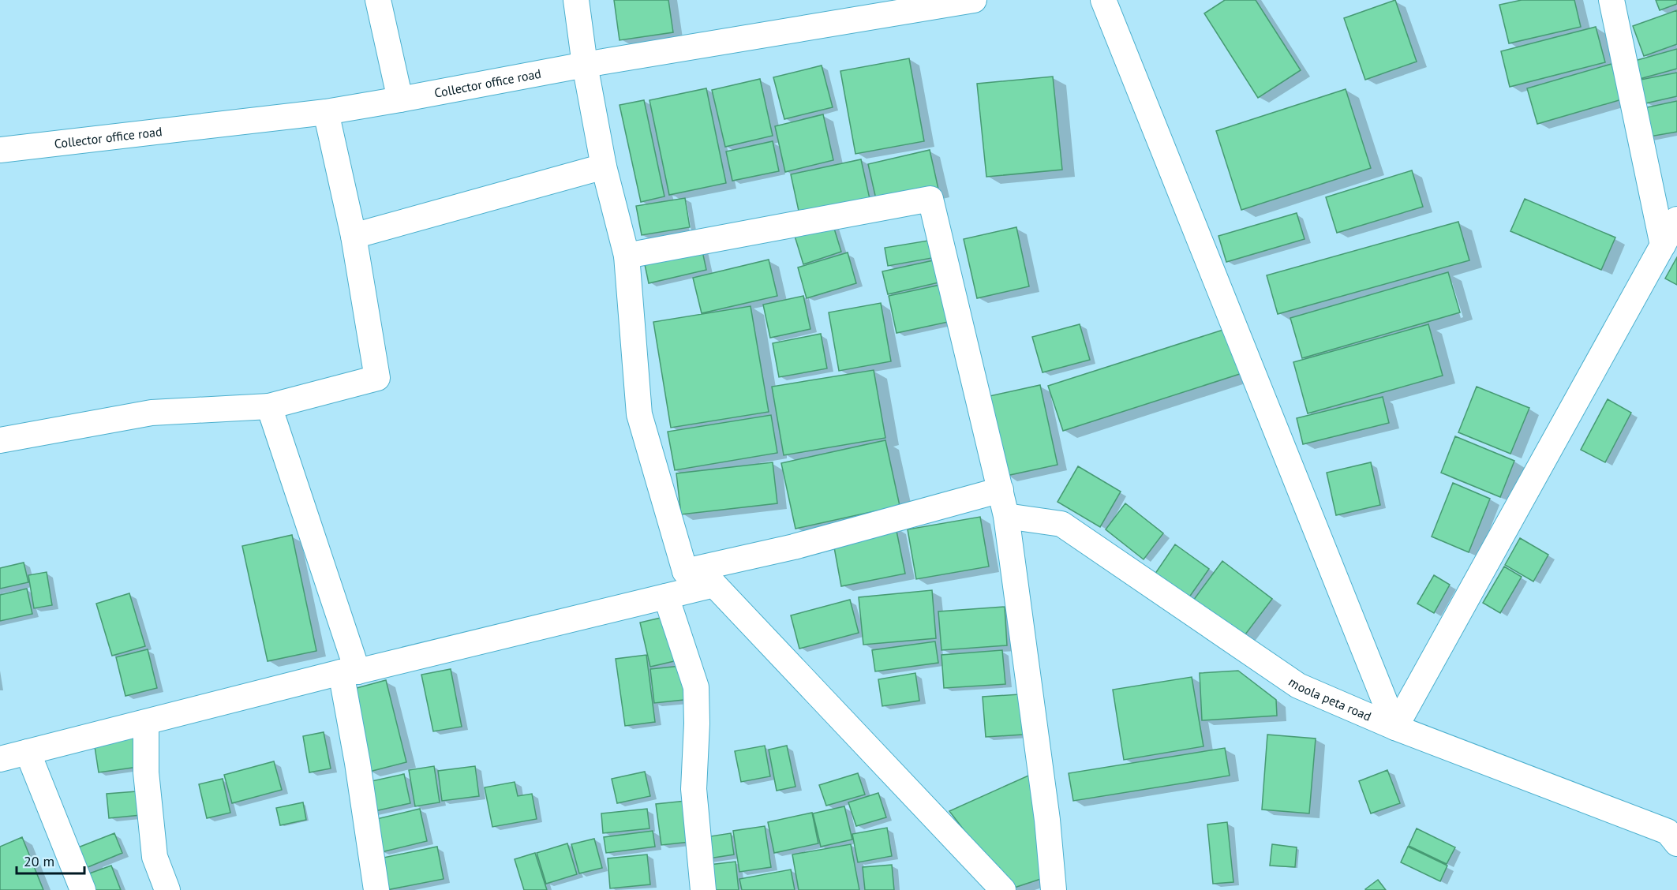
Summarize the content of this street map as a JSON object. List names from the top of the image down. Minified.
{"streets":{"street":["Collector office road","moola peta road"]},"scale_bar":"20 m"}
